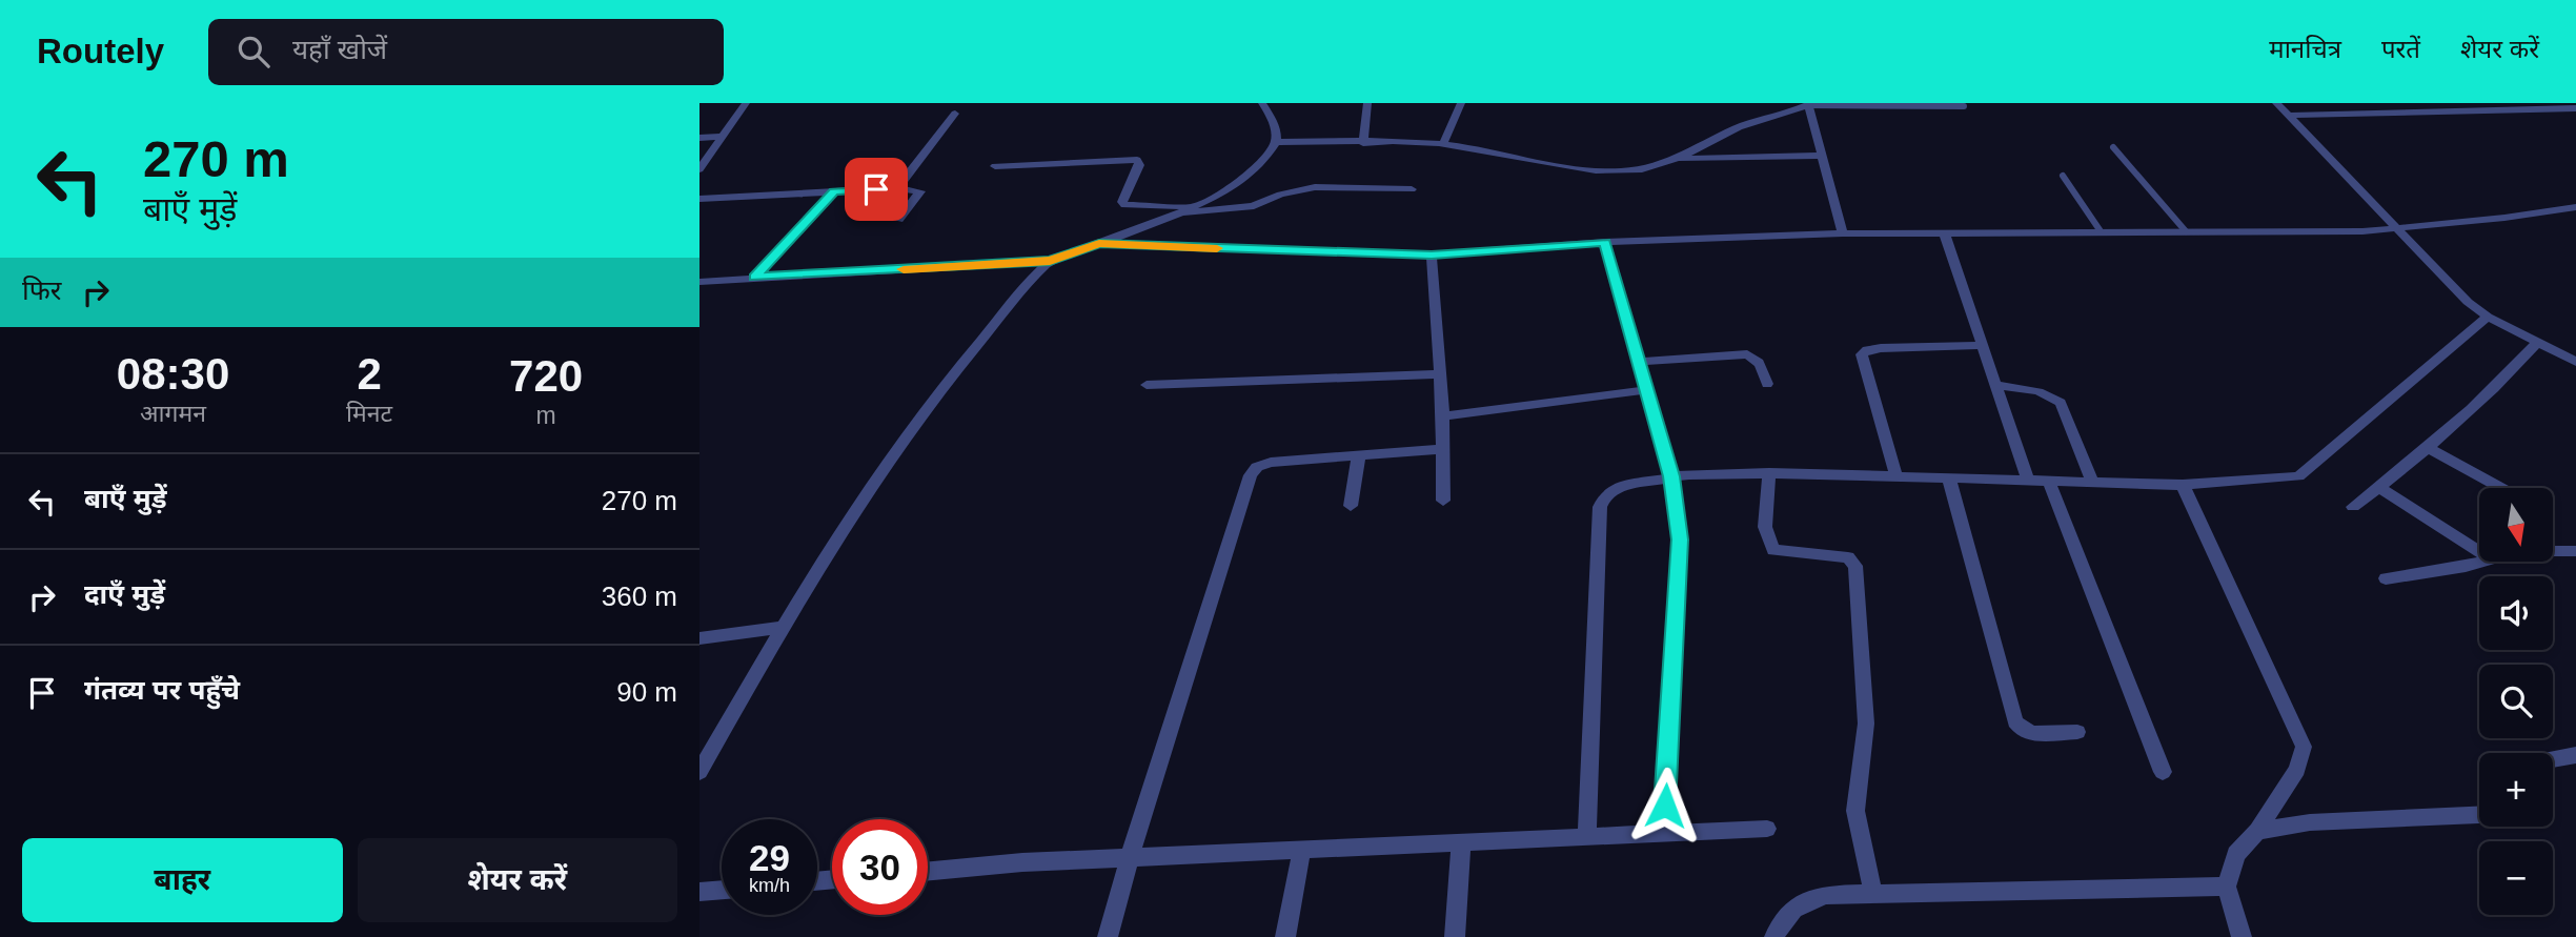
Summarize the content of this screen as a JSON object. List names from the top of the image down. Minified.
{"north":"bottom","page":{"header":"Routely","search":"यहाँ खोजें","nav":["मानचित्र","परतें","शेयर करें"],"turn":["270 m","बाएँ मुड़ें"],"then":"फिर","eta":["08:30","आगमन","2","मिनट","720","m"],"list":[{"name":"बाएँ मुड़ें","value":"270 m"},{"name":"दाएँ मुड़ें","value":"360 m"},{"name":"गंतव्य पर पहुँचे","value":"90 m"}],"map_buttons":["+","−"],"speed":"29 km/h","limit":"30","buttons":["बाहर","शेयर करें"]}}
